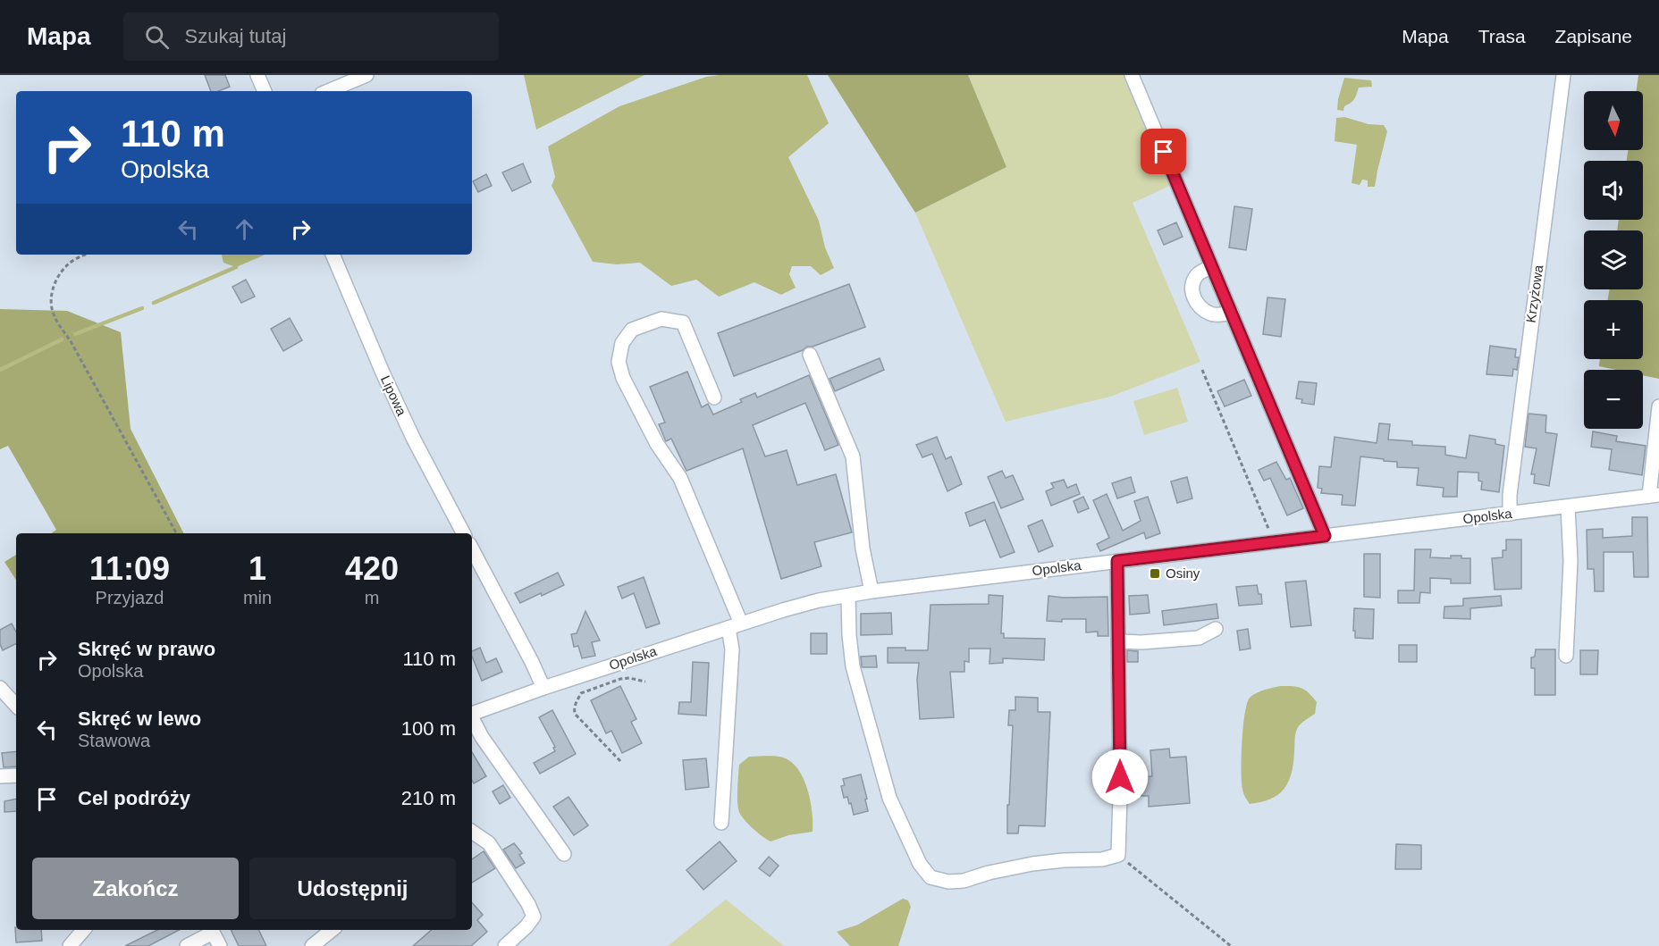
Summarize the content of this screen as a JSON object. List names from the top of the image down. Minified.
{"streets":{"street":["Krzyżowa","Lipowa","Opolska"]},"crossings":[["Krzyżowa","Opolska"]],"places":{"transit":["Osiny"]},"north":"bottom","page":{"header":"Mapa","search":"Szukaj tutaj","nav":["Mapa","Trasa","Zapisane"],"map_buttons":["+","−"],"turn":["110 m","Opolska"],"eta":["11:09","Przyjazd","1","min","420","m"],"list":[{"name":"Skręć w prawo","note":"Opolska","value":"110 m"},{"name":"Skręć w lewo","note":"Stawowa","value":"100 m"},{"name":"Cel podróży","value":"210 m"}],"buttons":["Zakończ","Udostępnij"]}}
